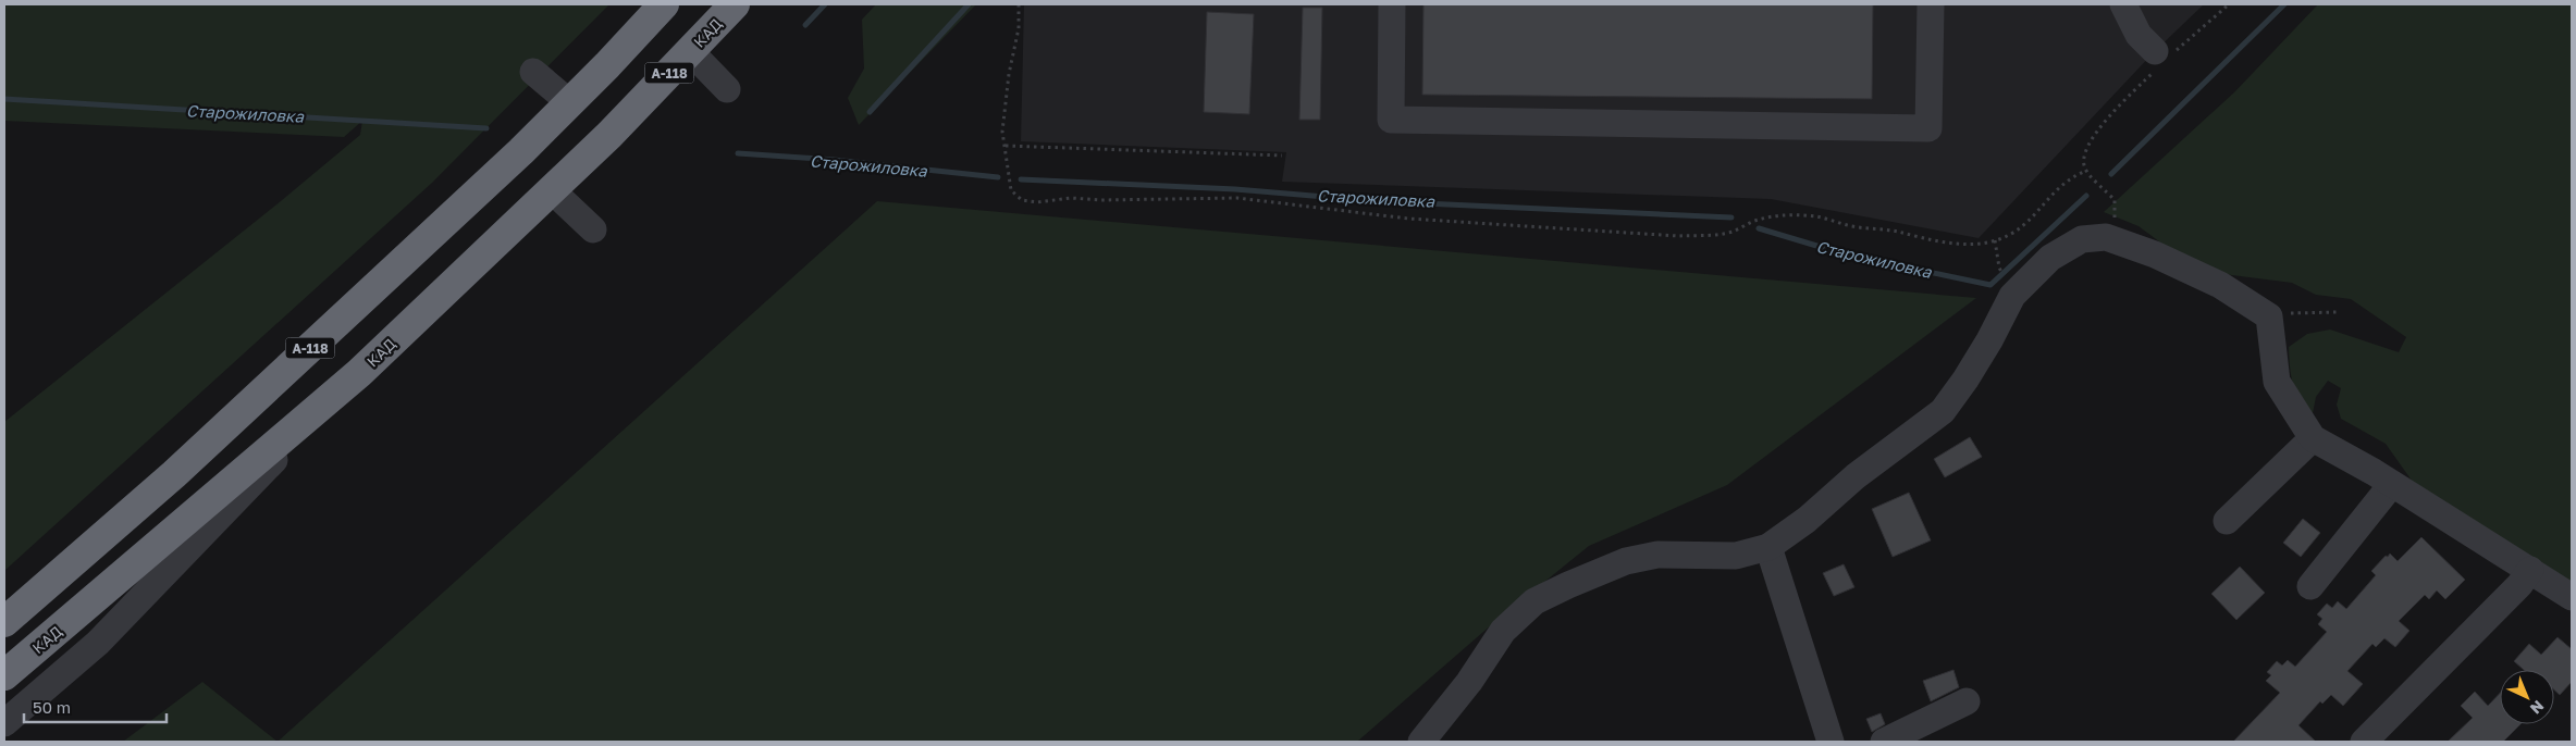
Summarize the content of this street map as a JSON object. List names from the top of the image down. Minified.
{"streets":{"highway":["КАД","А-118"]},"water":["Старожиловка"],"scale_bar":"50 m","north":"bottom right"}
